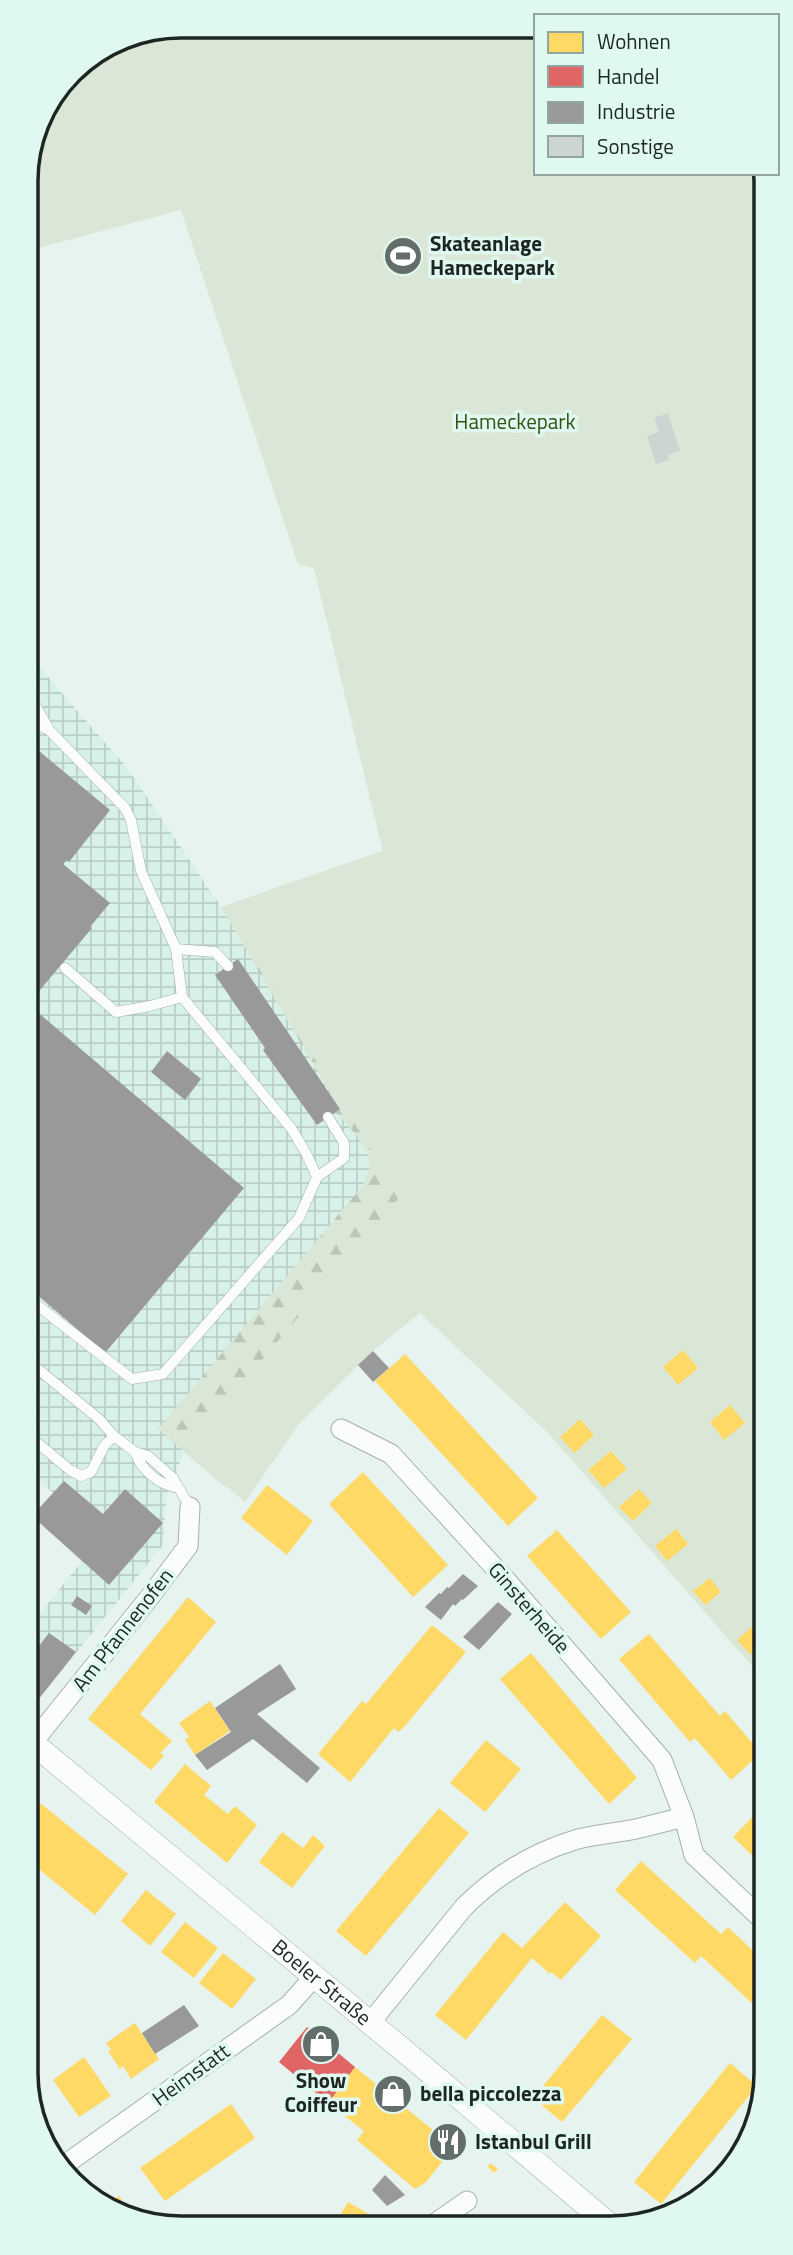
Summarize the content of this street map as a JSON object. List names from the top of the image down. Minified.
{"streets":{"street":["Ginsterheide","Am Pfannenofen","Boeler Straße","Heimstatt"]},"crossings":[["Boeler Straße","Heimstatt"]],"parks":["Hameckepark"],"places":{"sports":["Skateanlage Hameckepark"],"shop":["Show Coiffeur","bella piccolezza"],"restaurant":["Istanbul Grill"]},"legend":["Wohnen","Handel","Industrie","Sonstige"]}
